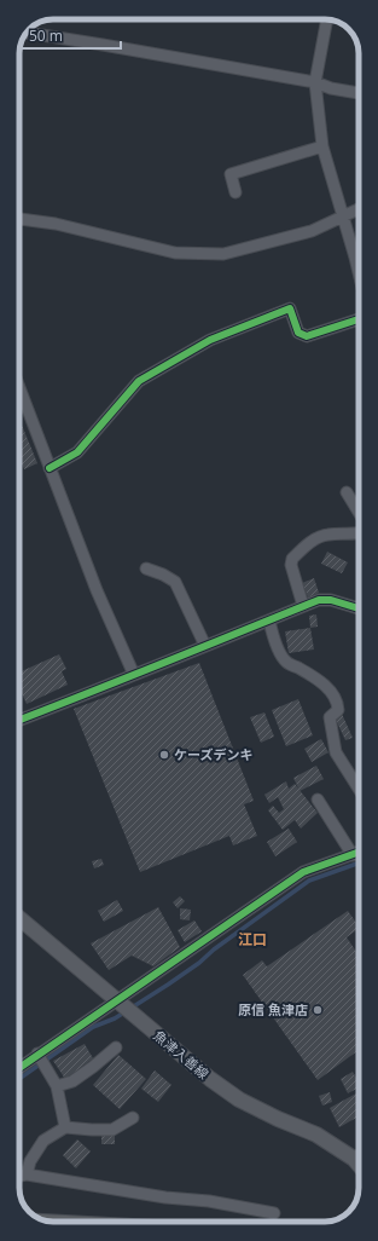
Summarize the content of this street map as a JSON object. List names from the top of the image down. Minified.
{"streets":{"main road":["魚津入善線"]},"districts":["江口"],"places":["ケーズデンキ","原信 魚津店"],"scale_bar":"50 m"}
